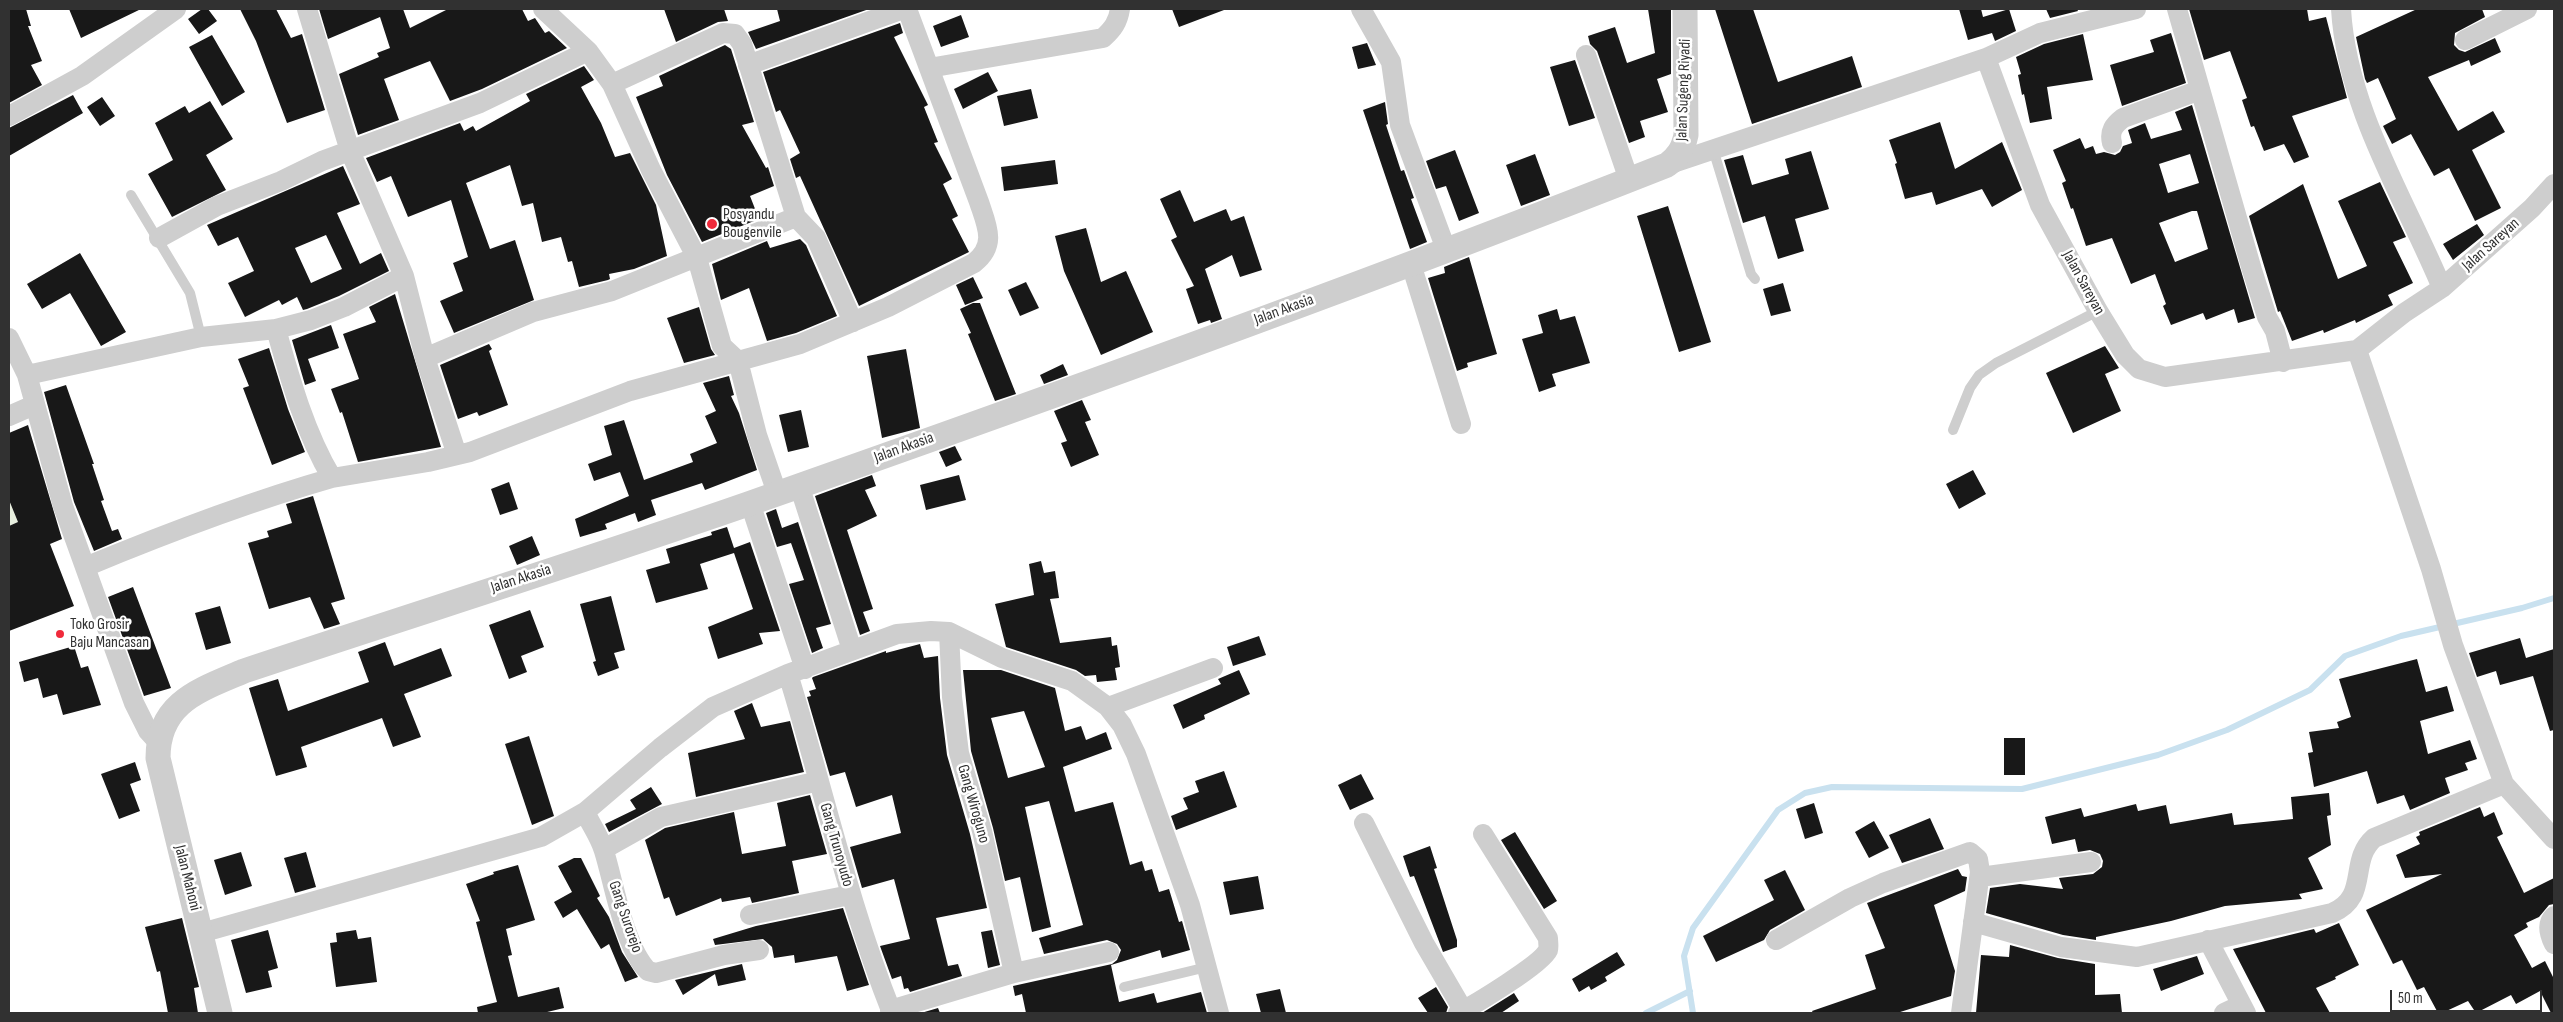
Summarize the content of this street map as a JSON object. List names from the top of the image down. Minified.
{"streets":{"street":["Jalan Sugeng Riyadi","Jalan Sareyan","Jalan Akasia","Gang Wiroguno","Gang Trunoyudo","Jalan Mahoni","Gang Surorejo"]},"crossings":[["Jalan Sugeng Riyadi","Jalan Akasia"],["Jalan Akasia","Gang Trunoyudo"],["Jalan Akasia","Jalan Mahoni"]],"places":["Posyandu Bougenvile","Toko Grosir Baju Mancasan"],"scale_bar":"50 m"}
